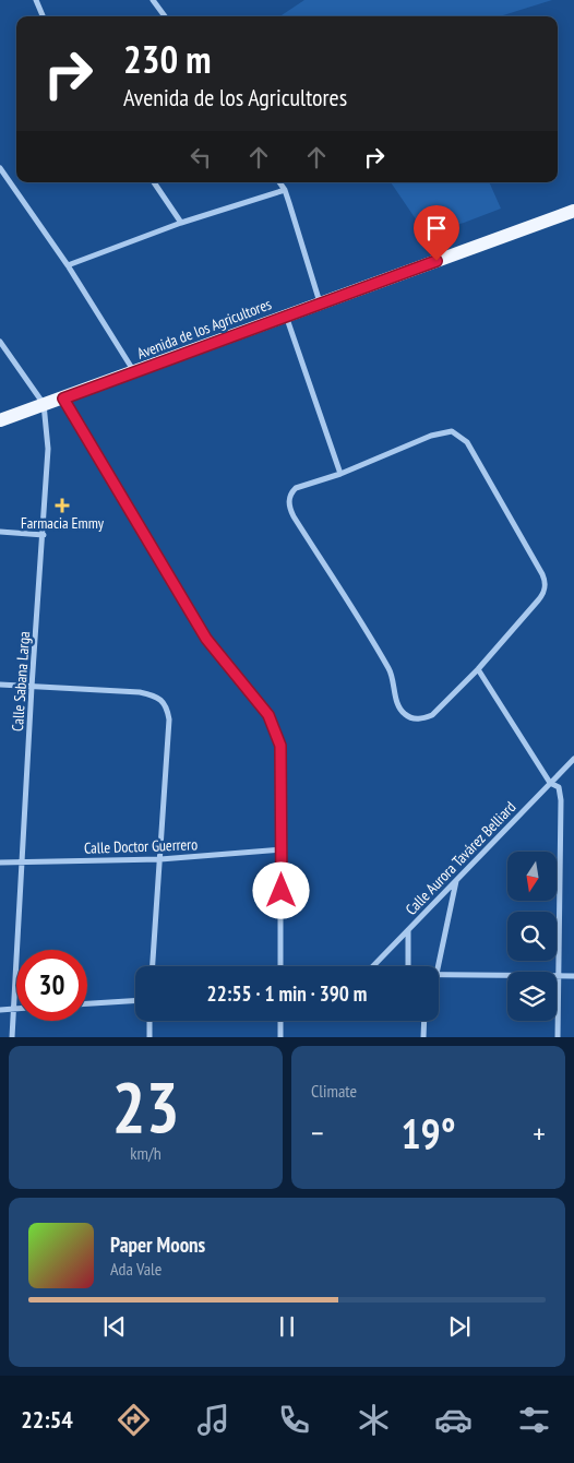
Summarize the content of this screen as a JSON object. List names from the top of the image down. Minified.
{"streets":{"main road":["Avenida de los Agricultores"],"street":["Calle Sabana Larga","Calle Doctor Guerrero","Calle Aurora Tavárez Belliard"]},"crossings":[["Avenida de los Agricultores","Calle Sabana Larga"],["Calle Sabana Larga","Calle Doctor Guerrero"]],"places":{"health":["Farmacia Emmy"]},"north":"bottom","page":{"turn":["230 m","Avenida de los Agricultores"],"limit":"30","trip":"22:55 · 1 min · 390 m","tile":[["23","km/h"],"Climate"],"heat":["−","19°","+"],"song":["Paper Moons","Ada Vale"],"tabs":"22:54"}}
